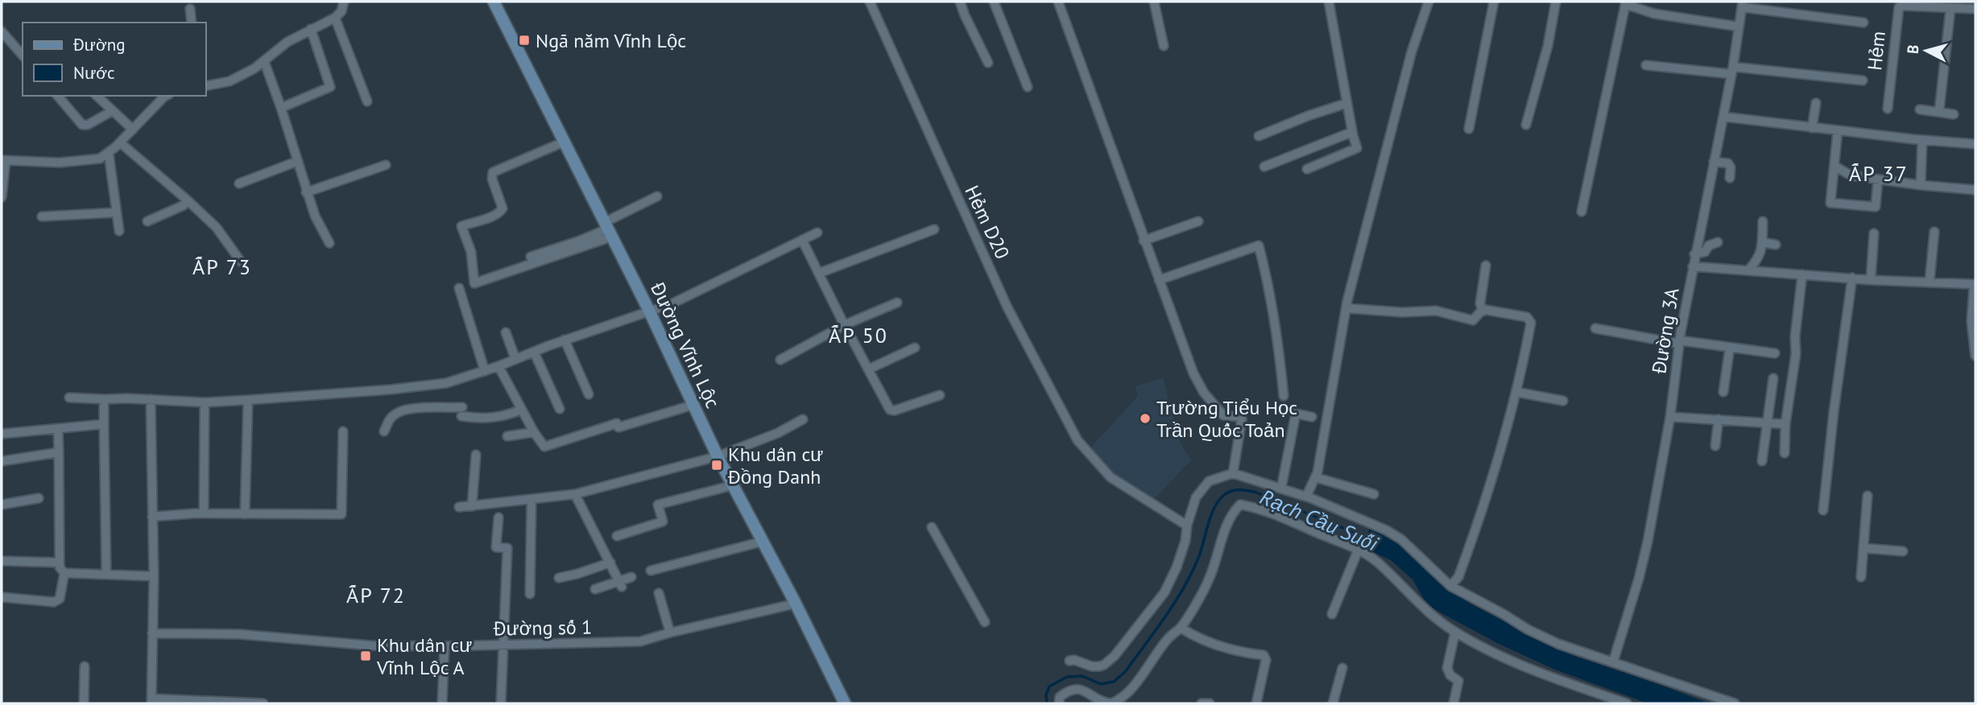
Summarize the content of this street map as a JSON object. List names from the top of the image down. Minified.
{"streets":{"main road":["Đường Vĩnh Lộc"],"street":["Hẻm","Hẻm D20","Đường 3A","Đường số 1"]},"crossings":[["Đường Vĩnh Lộc","Đường số 1"]],"districts":["ẤP 37","ẤP 73","ẤP 50","ẤP 72"],"water":["Rạch Cầu Suối"],"places":{"transit":["Ngã năm Vĩnh Lộc","Khu dân cư Đồng Danh","Khu dân cư Vĩnh Lộc A"],"other":["Trường Tiểu Học Trần Quốc Toản"]},"legend":["Đường","Nước"],"north":"left"}
